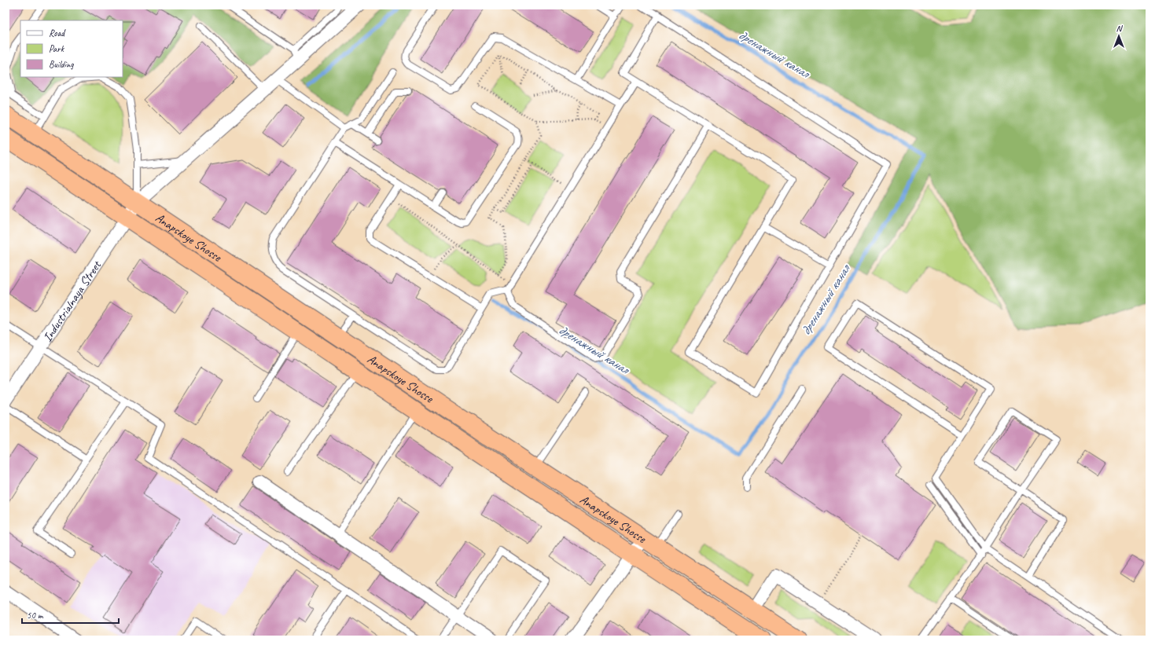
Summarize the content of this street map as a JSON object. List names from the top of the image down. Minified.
{"streets":{"highway":["Anapskoye Shosse"],"street":["Industrialnaya Street"]},"crossings":[["Anapskoye Shosse","Industrialnaya Street"]],"water":["дренажный канал"],"legend":["Road","Park","Building"],"scale_bar":"50 m","north":"top"}
